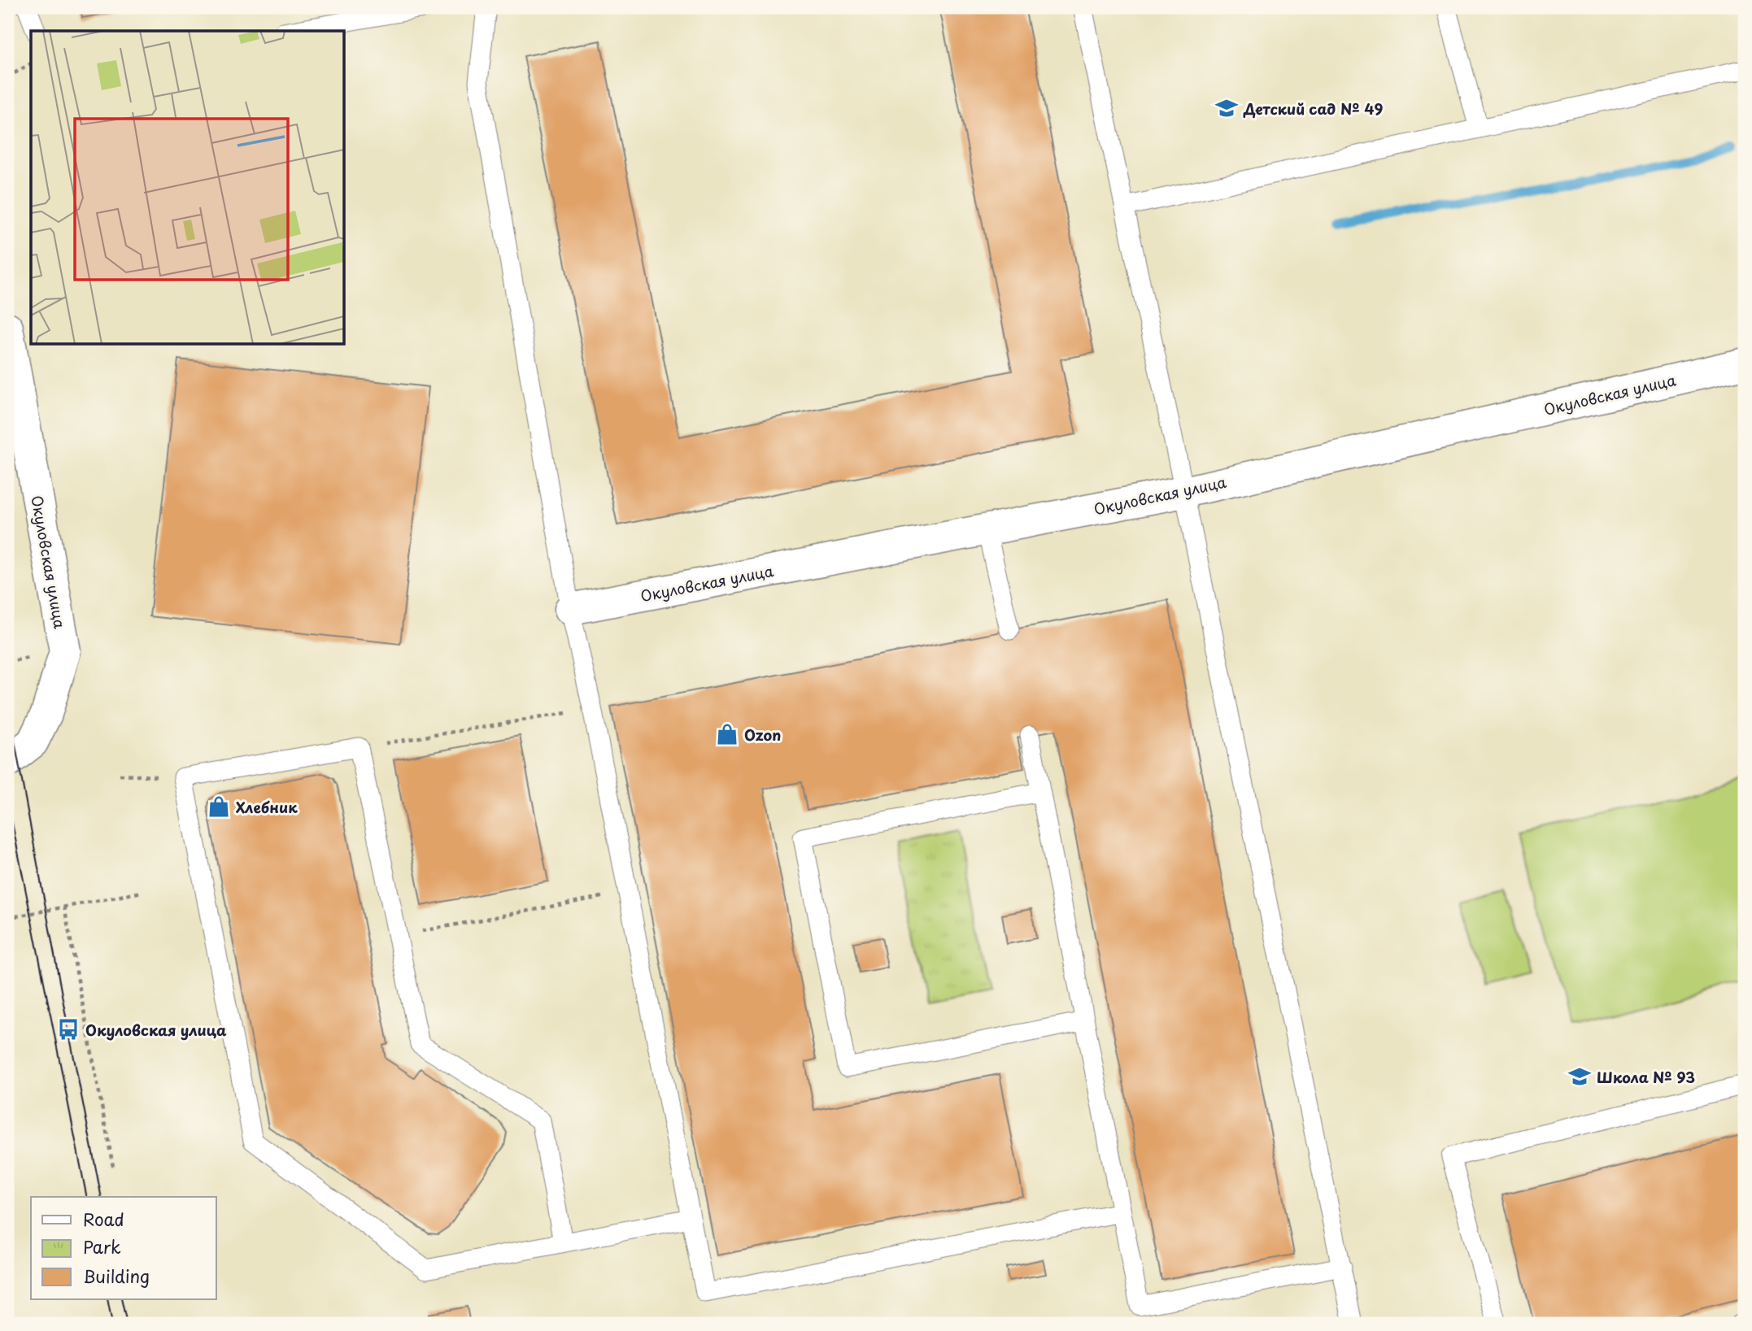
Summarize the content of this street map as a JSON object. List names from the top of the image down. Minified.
{"streets":{"street":["Окуловская улица"]},"places":{"school or university":["Детский сад № 49","Школа № 93"],"shop":["Ozon","Хлебник"],"bus stop":["Окуловская улица"]},"legend":["Road","Park","Building"]}
